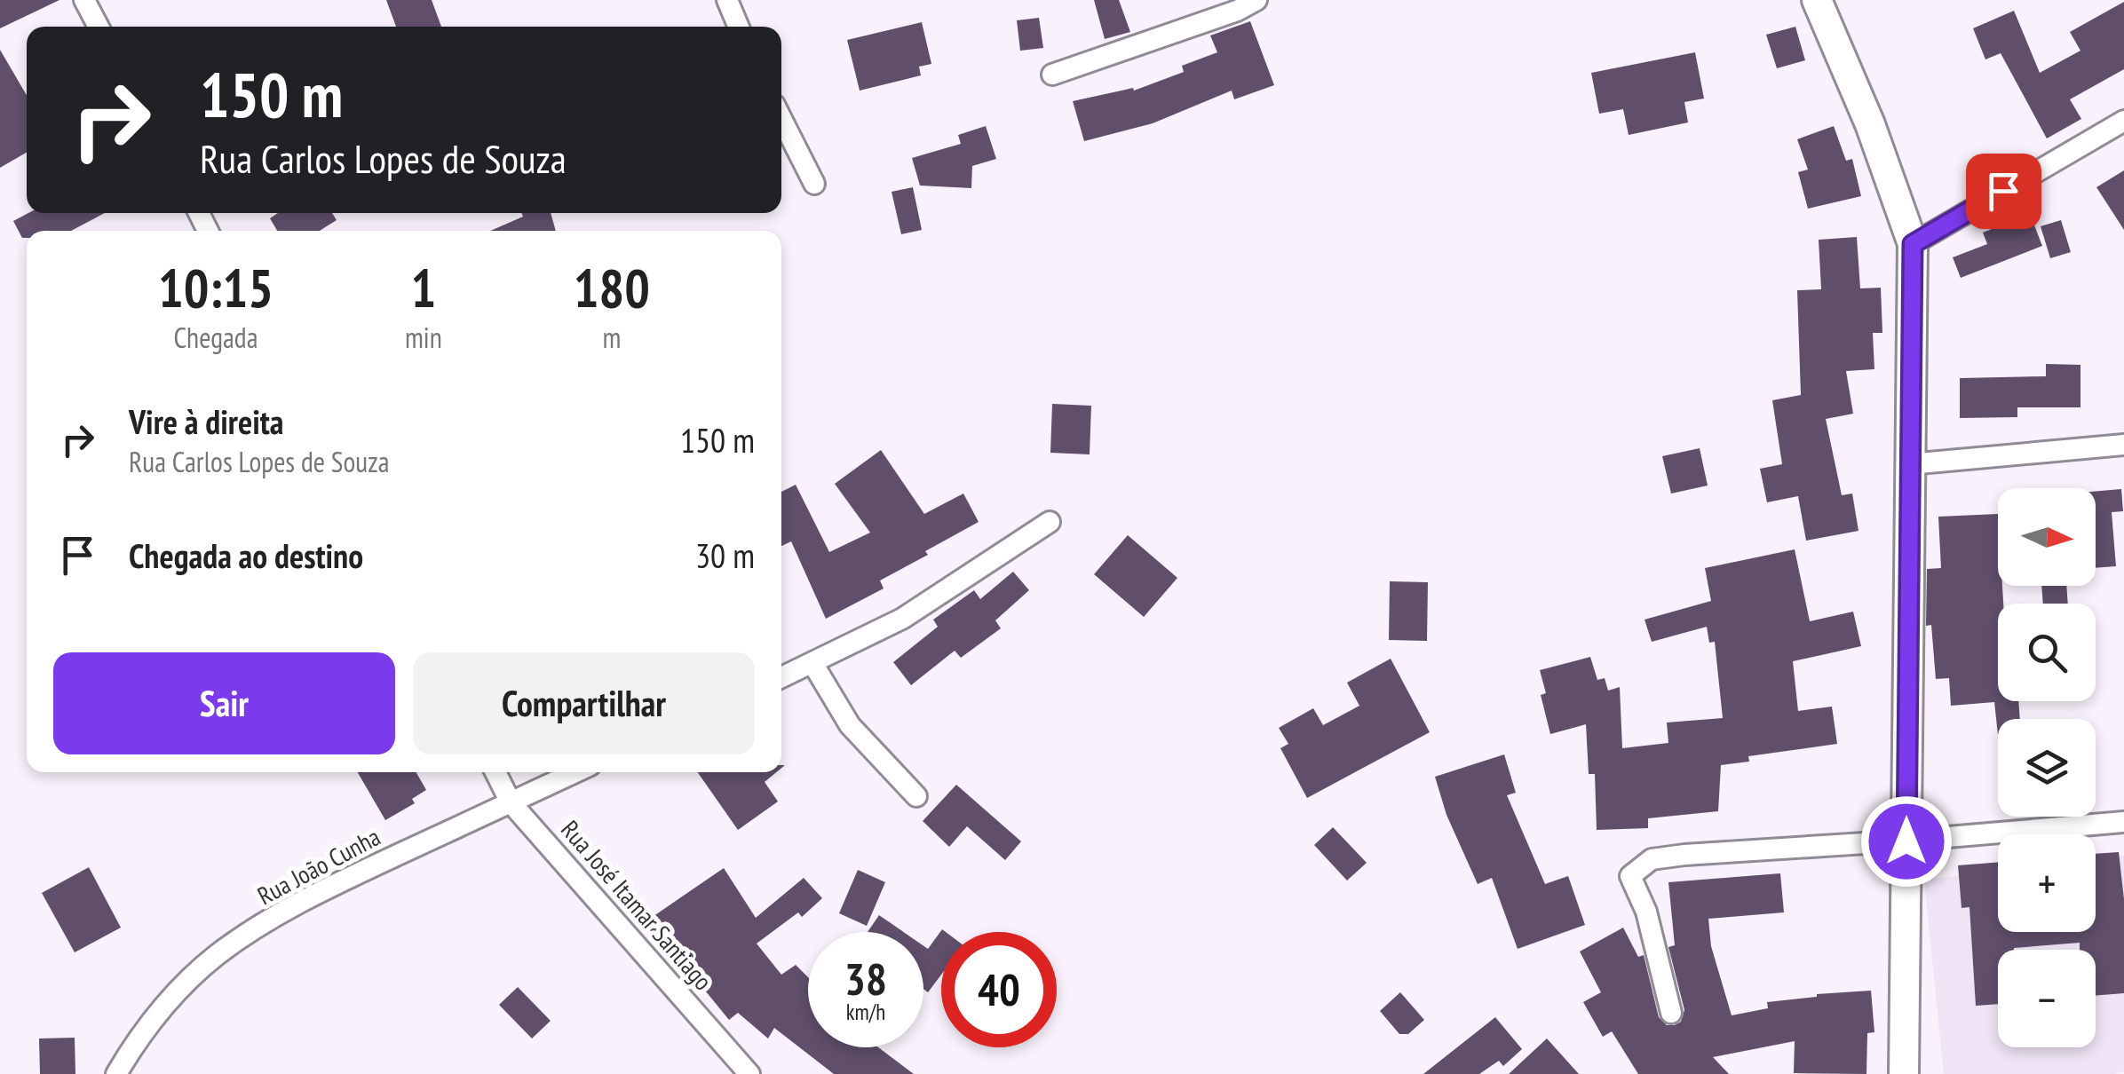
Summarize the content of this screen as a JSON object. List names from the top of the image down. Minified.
{"streets":{"street":["Rua João Cunha","Rua José Itamar Santiago"]},"crossings":[["Rua João Cunha","Rua José Itamar Santiago"]],"north":"right","page":{"turn":["150 m","Rua Carlos Lopes de Souza"],"eta":["10:15","Chegada","1","min","180","m"],"list":[{"name":"Vire à direita","note":"Rua Carlos Lopes de Souza","value":"150 m"},{"name":"Chegada ao destino","value":"30 m"}],"map_buttons":["+","−"],"buttons":["Sair","Compartilhar"],"speed":"38 km/h","limit":"40"}}
